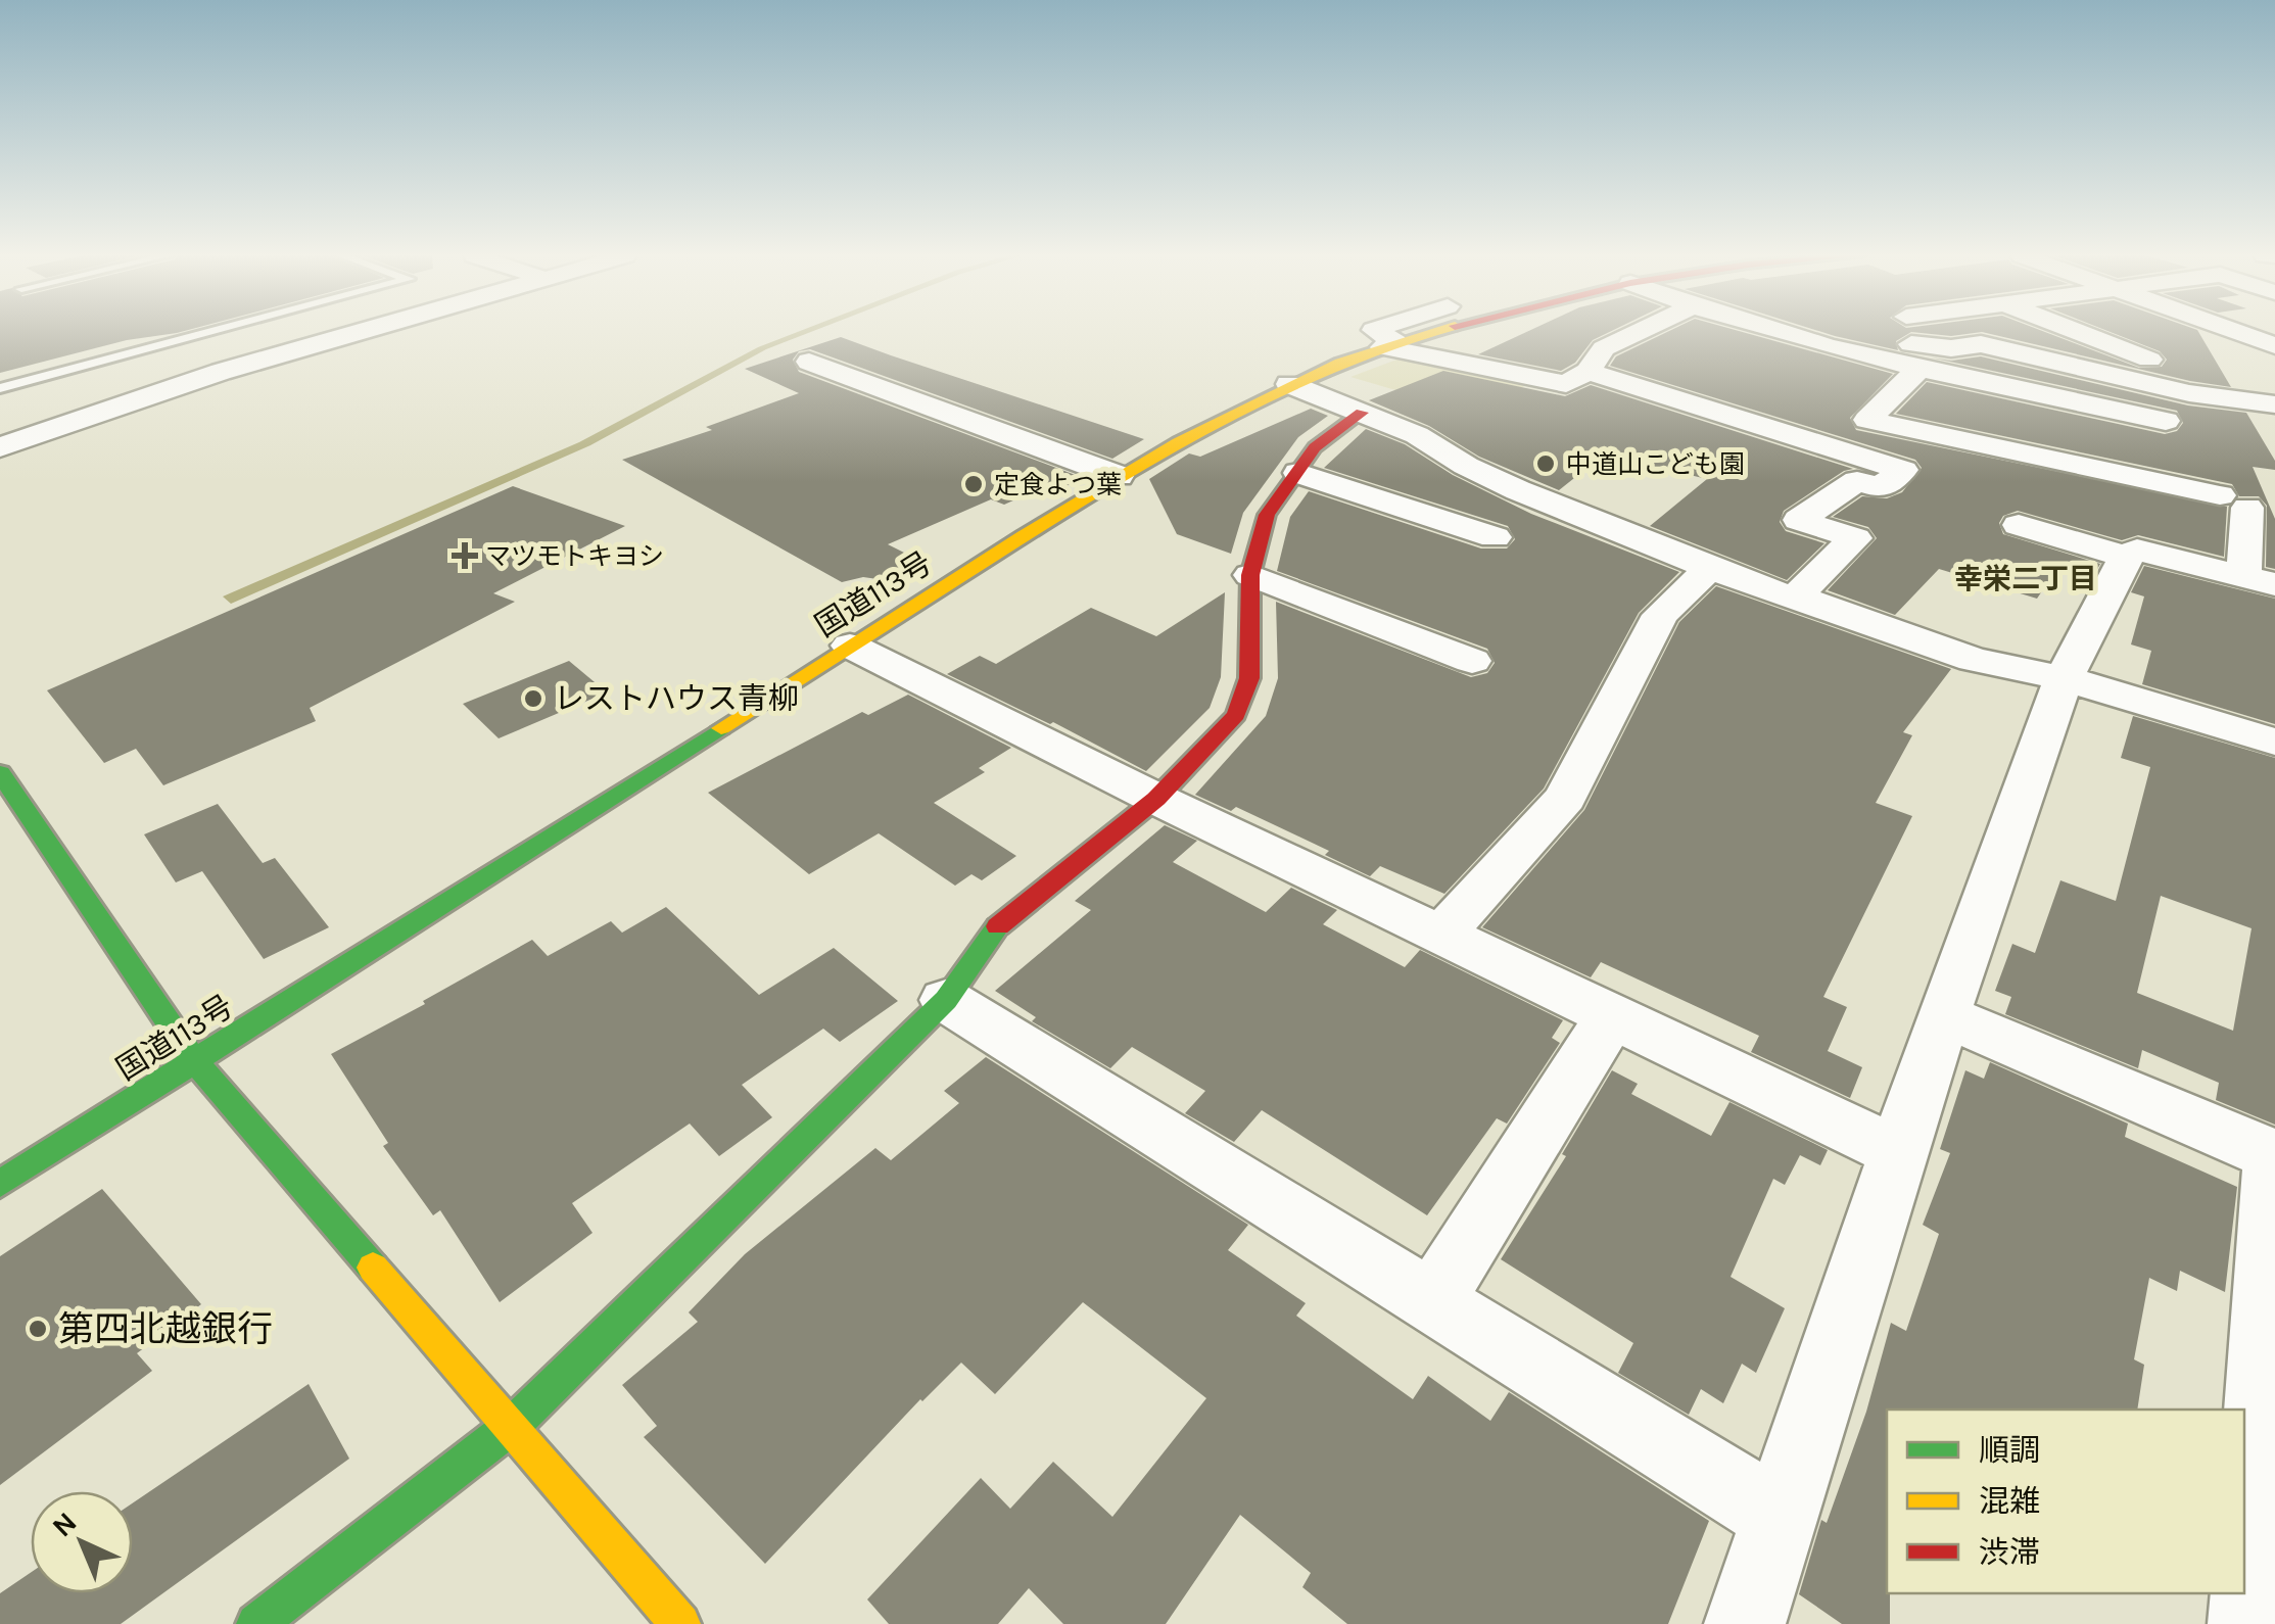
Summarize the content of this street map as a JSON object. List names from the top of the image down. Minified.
{"streets":{"main road":["国道113号"]},"districts":["幸栄二丁目"],"places":{"other":["中道山こども園","定食よつ葉","レストハウス青柳","第四北越銀行"],"health":["マツモトキヨシ"]},"legend":["順調","混雑","渋滞"],"north":"top left"}
